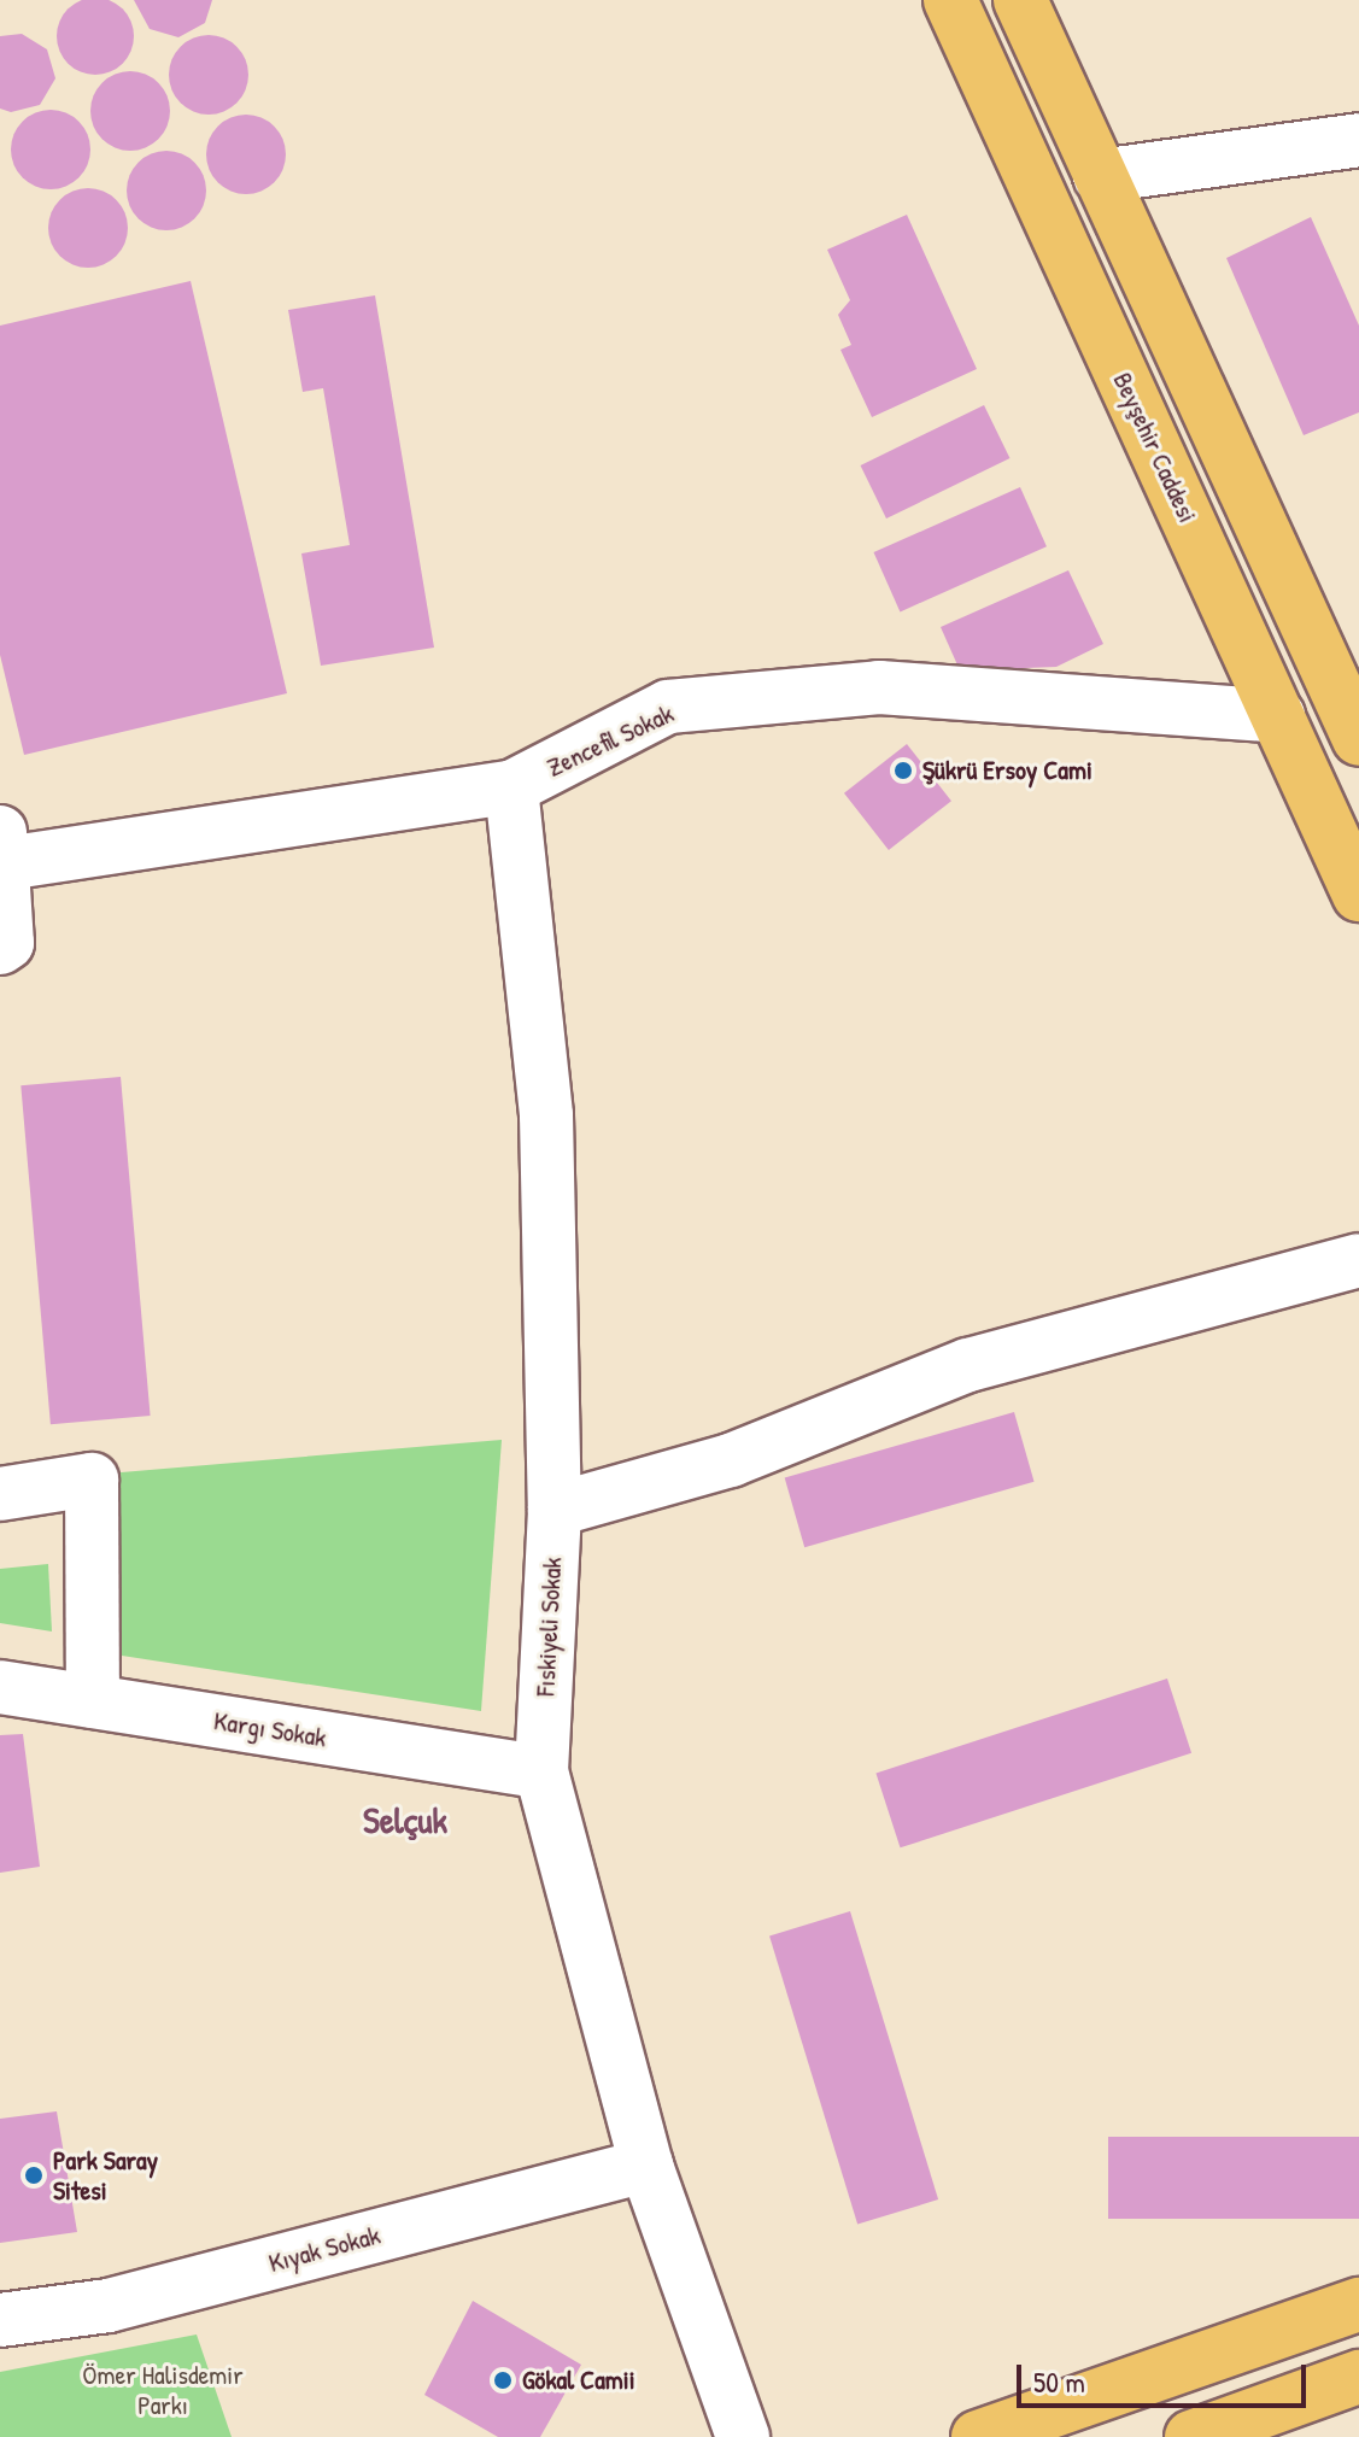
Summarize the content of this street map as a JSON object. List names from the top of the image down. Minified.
{"streets":{"main road":["Beyşehir Caddesi"],"street":["Zencefil Sokak","Fıskiyeli Sokak","Kargı Sokak","Kıyak Sokak"]},"crossings":[["Beyşehir Caddesi","Zencefil Sokak"],["Zencefil Sokak","Fıskiyeli Sokak"],["Fıskiyeli Sokak","Kargı Sokak"],["Fıskiyeli Sokak","Kıyak Sokak"]],"districts":["Selçuk"],"parks":["Ömer Halisdemir Parkı"],"places":["Şükrü Ersoy Cami","Park Saray Sitesi","Gökal Camii"],"scale_bar":"50 m"}
